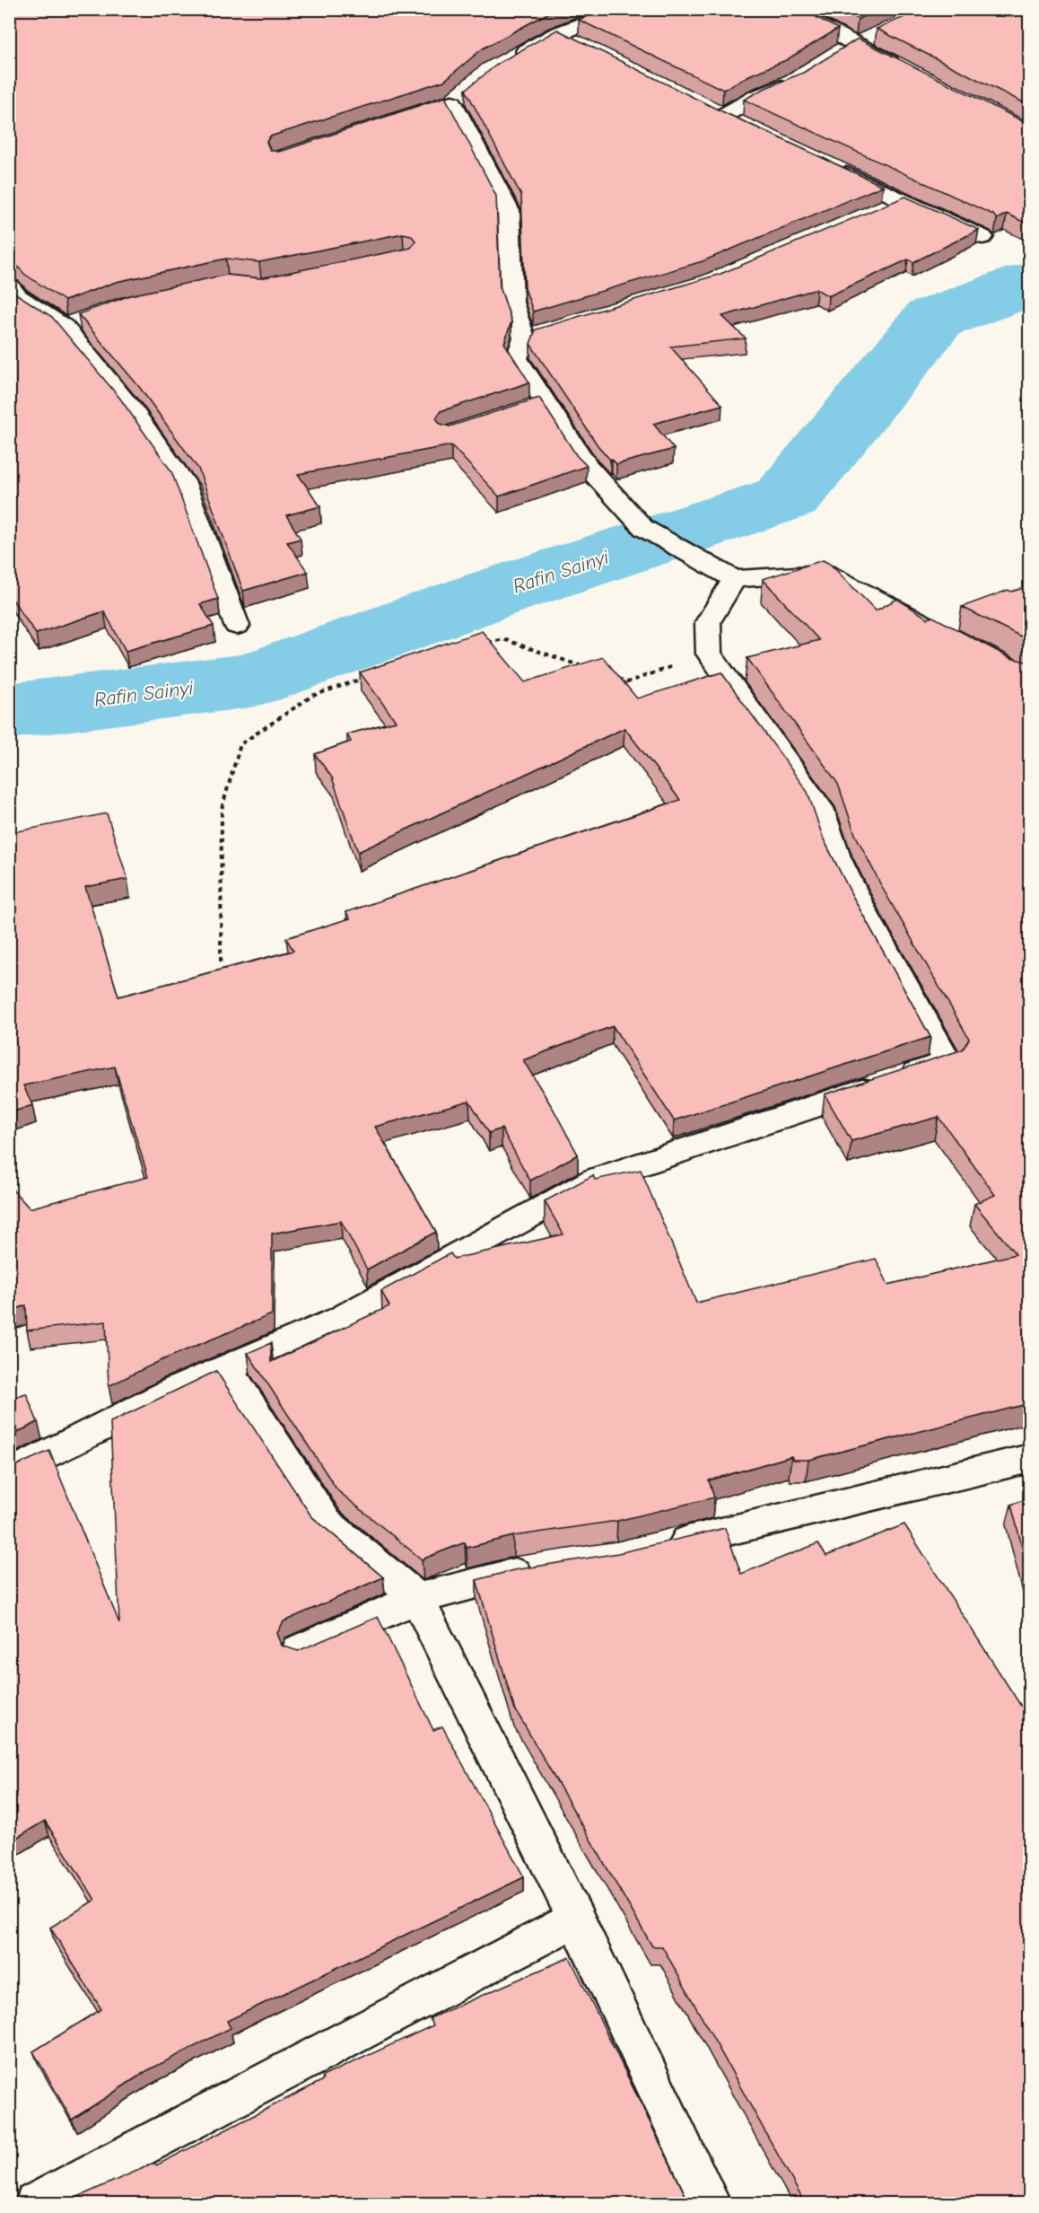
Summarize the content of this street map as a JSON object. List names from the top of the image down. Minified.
{"water":["Rafin Sainyi"]}
